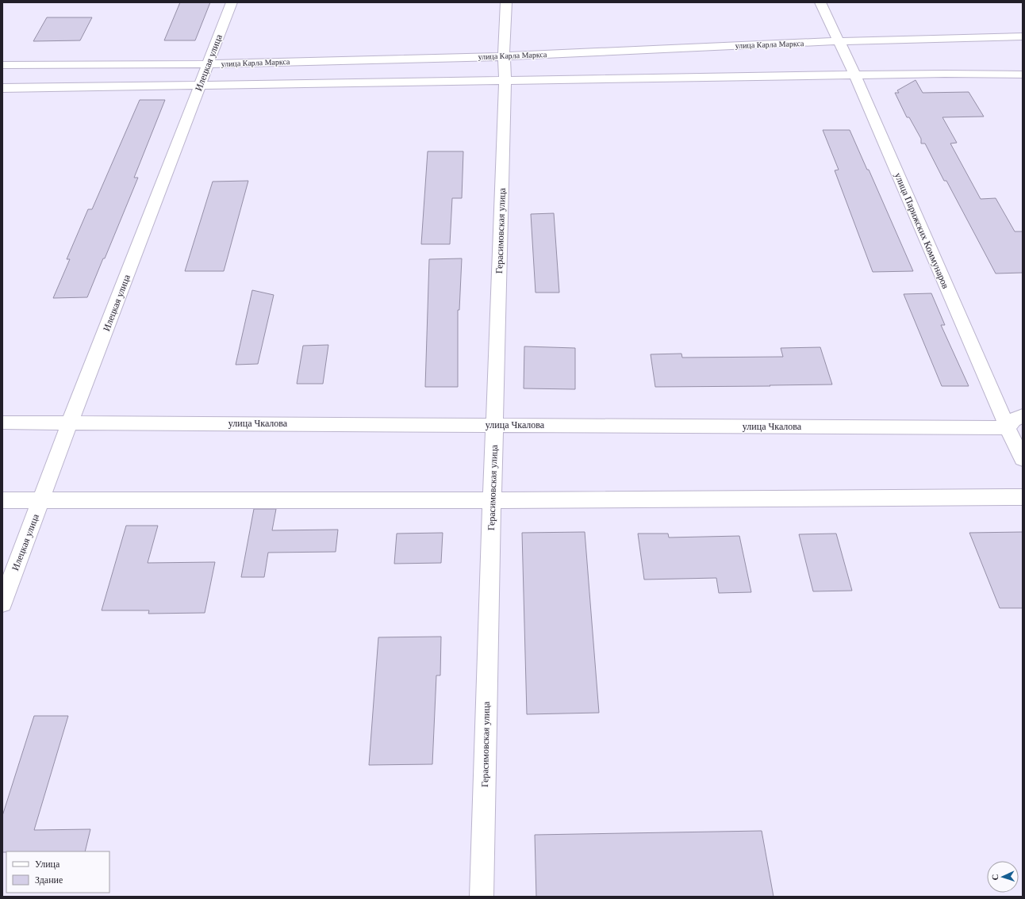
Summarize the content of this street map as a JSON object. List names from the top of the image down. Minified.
{"streets":{"street":["улица Карла Маркса","Илецкая улица","Герасимовская улица","улица Парижских Коммунаров","улица Чкалова"]},"crossings":[["улица Карла Маркса","Илецкая улица"],["улица Карла Маркса","Герасимовская улица"],["улица Карла Маркса","улица Парижских Коммунаров"],["Илецкая улица","улица Чкалова"],["Герасимовская улица","улица Чкалова"],["улица Парижских Коммунаров","улица Чкалова"]],"legend":["Улица","Здание"],"north":"left"}
